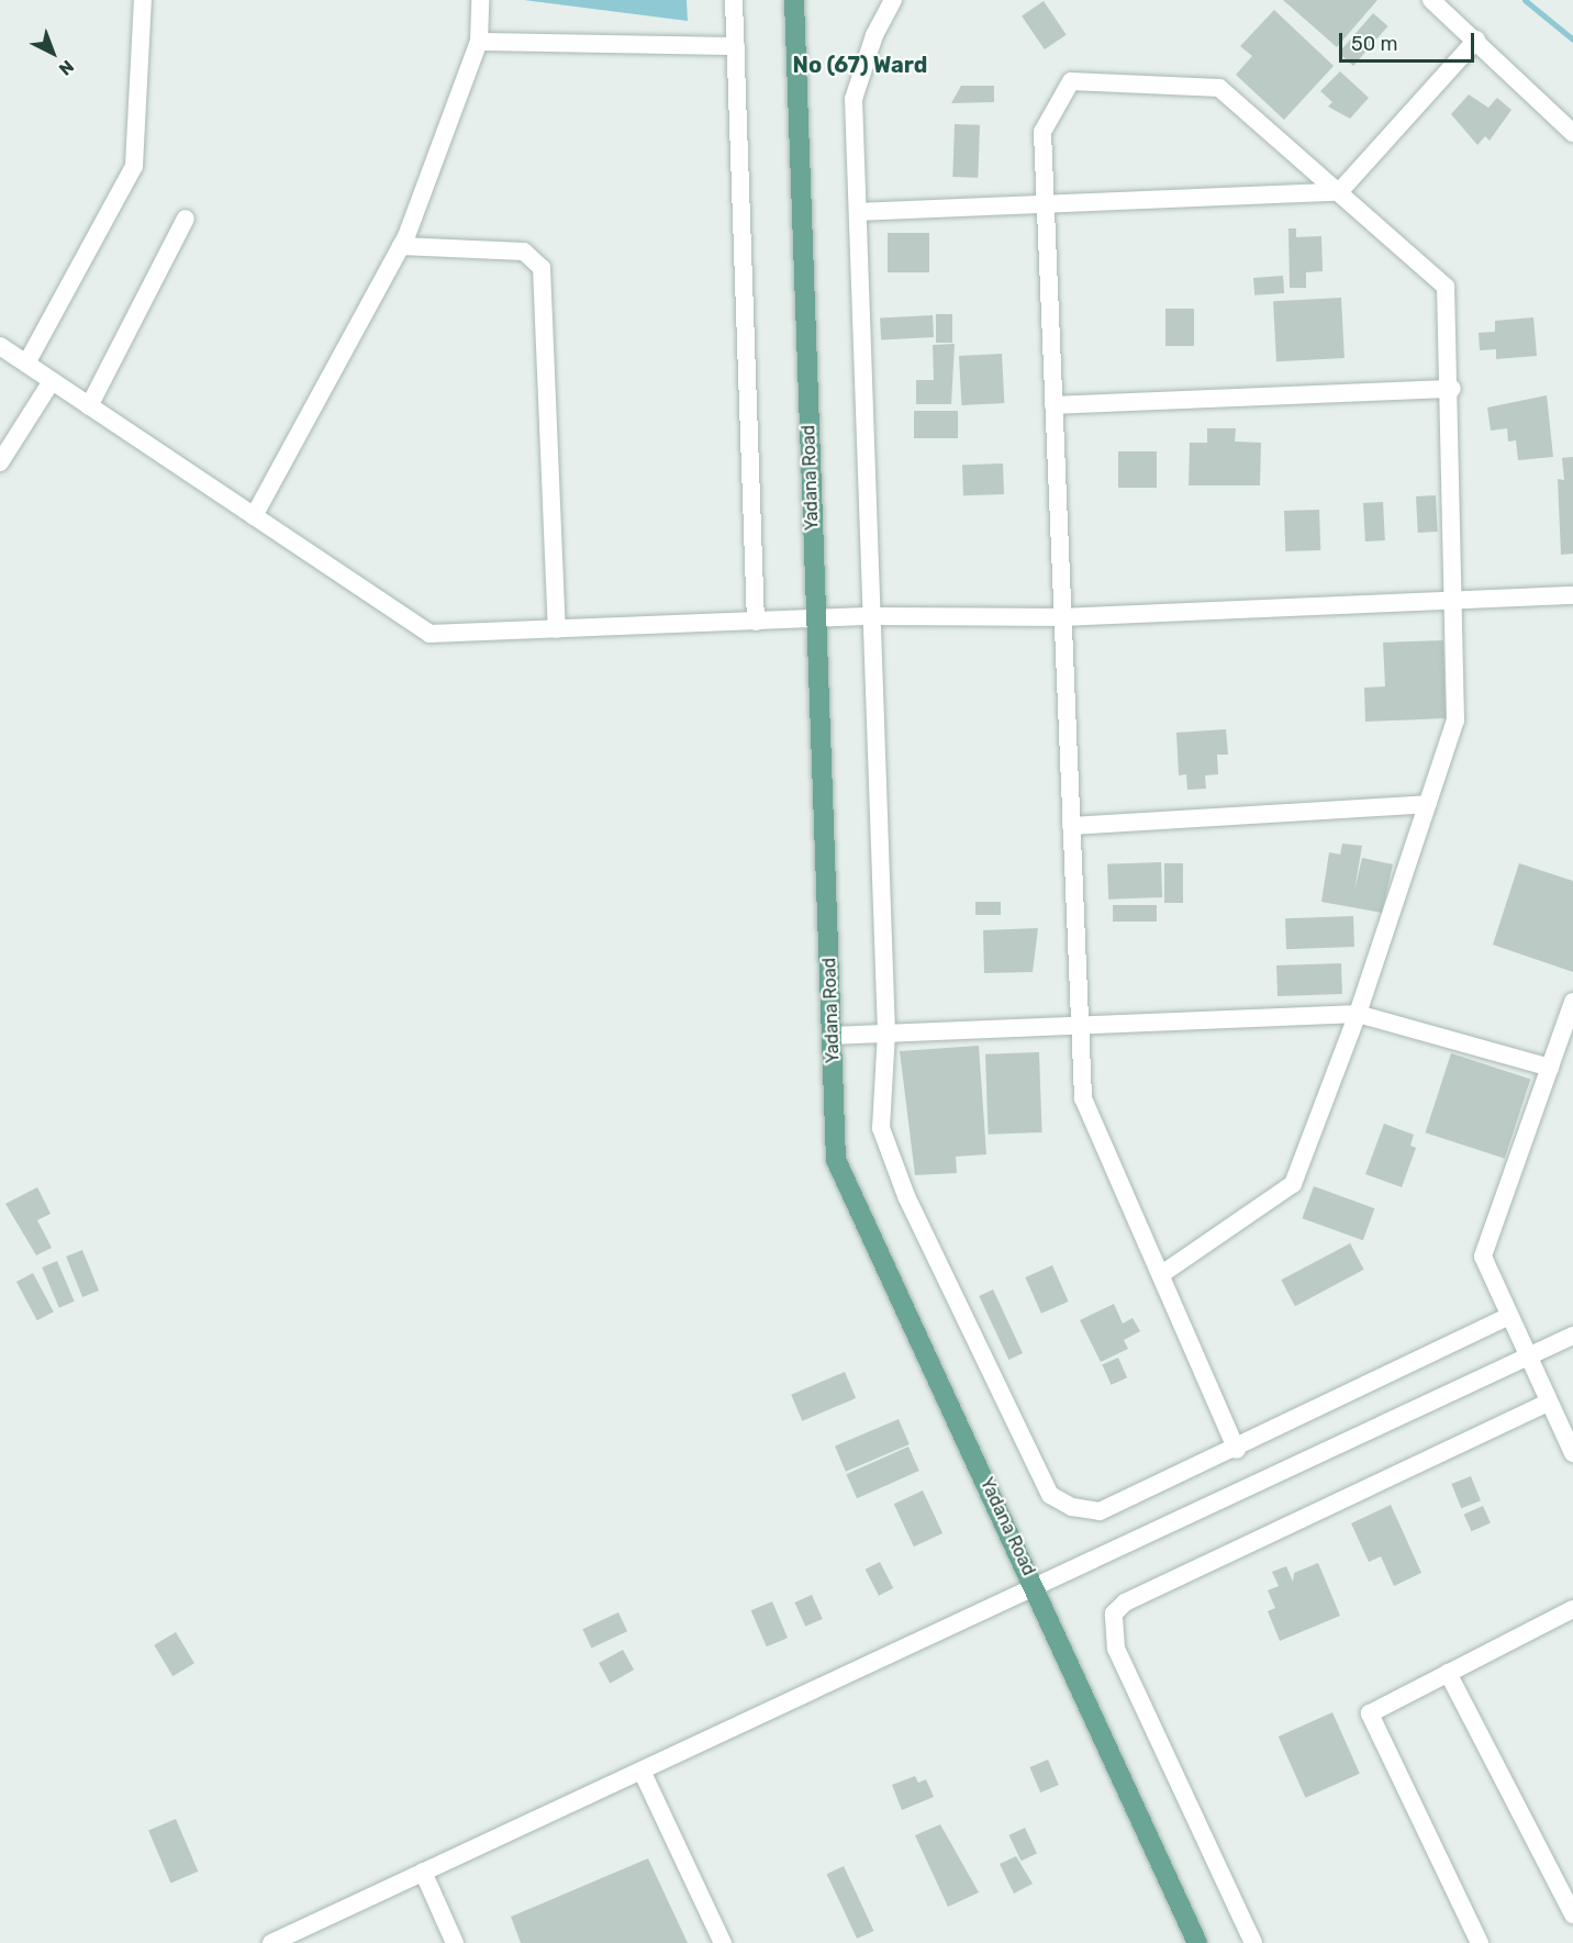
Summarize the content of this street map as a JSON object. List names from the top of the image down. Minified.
{"streets":{"main road":["Yadana Road"]},"districts":["No (67) Ward"],"scale_bar":"50 m","north":"bottom right"}
